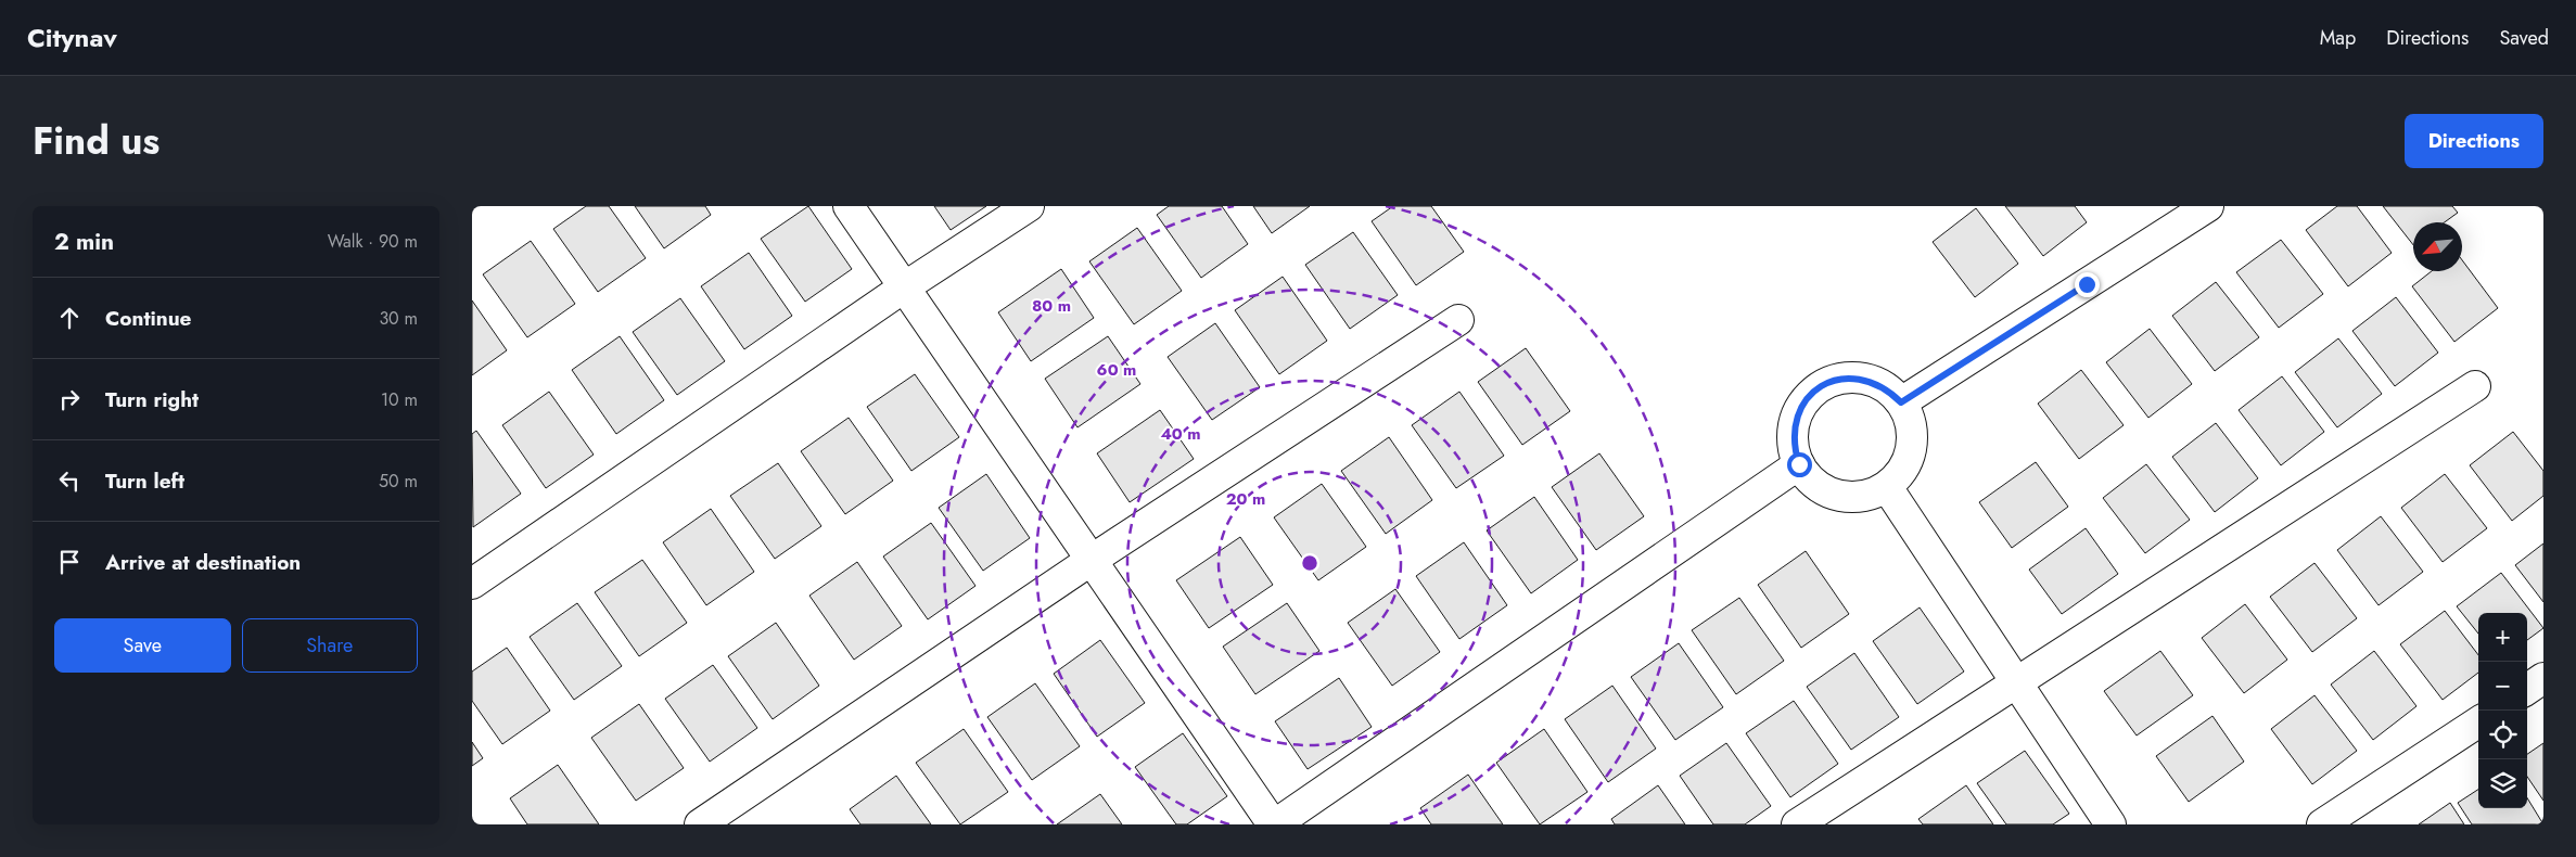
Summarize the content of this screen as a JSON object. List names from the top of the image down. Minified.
{"north":"bottom left","page":{"header":"Citynav","nav":["Map","Directions","Saved"],"title":"Find us","buttons":["Directions",["Save","Share"]],"heading":["2 min","Walk · 90 m"],"list":[["Continue","30 m"],["Turn right","10 m"],["Turn left","50 m"],"Arrive at destination"],"map_buttons":["+","−"]},"rings":["80 m","60 m","40 m","20 m"]}
